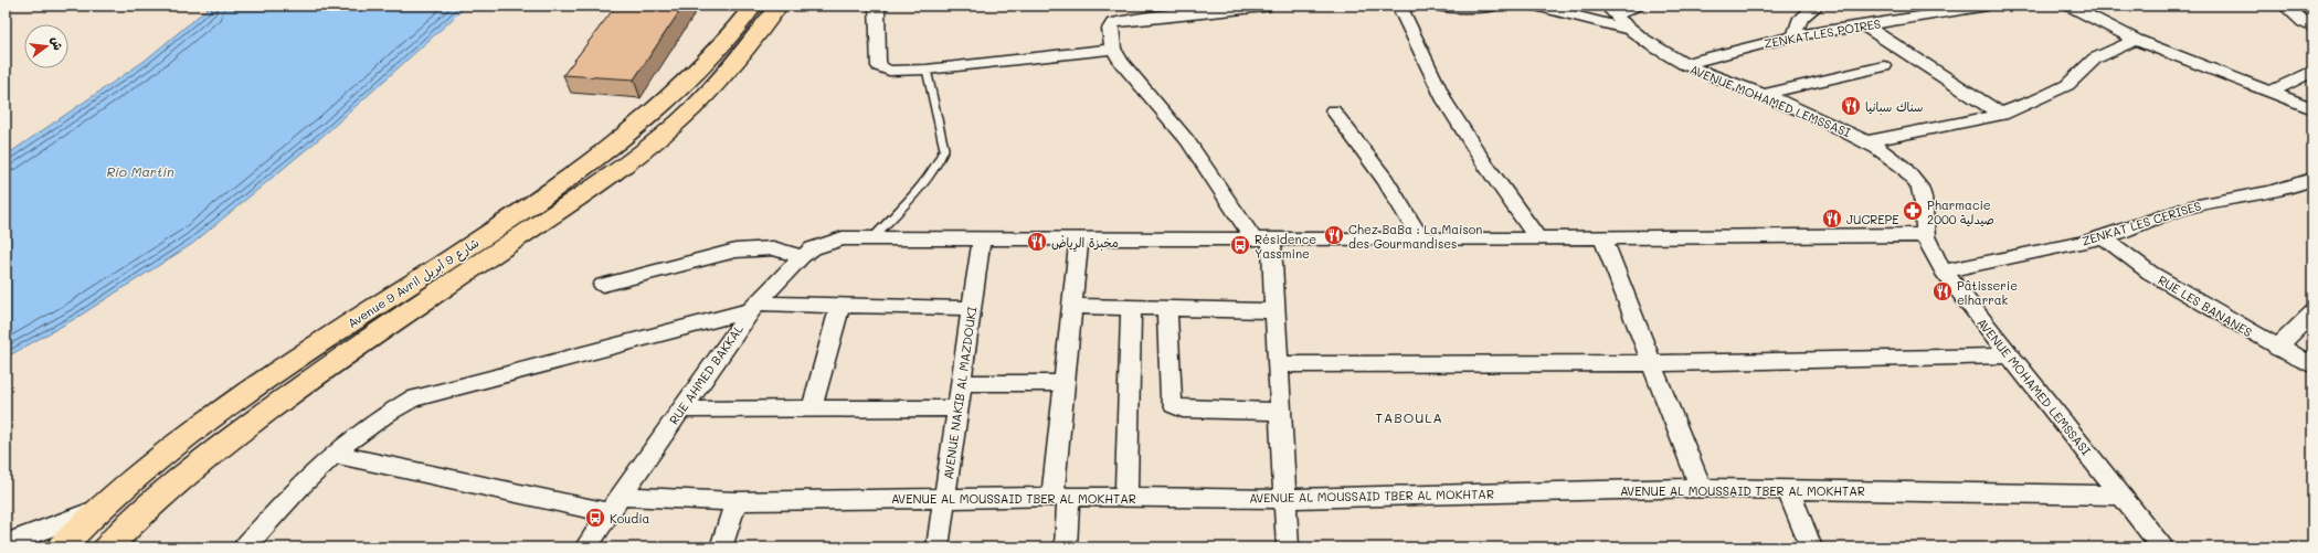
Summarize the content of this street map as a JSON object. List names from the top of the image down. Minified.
{"streets":{"highway":["Avenue 9 Avril شارع 9 أبريل"],"street":["ZENKAT LES POIRES","AVENUE MOHAMED LEMSSASI","ZENKAT LES CERISES","RUE LES BANANES","RUE AHMED BAKKAL","AVENUE NAKIB AL MAZDOUKI","AVENUE AL MOUSSAID TBER AL MOKHTAR"]},"crossings":[["ZENKAT LES POIRES","AVENUE MOHAMED LEMSSASI"],["AVENUE MOHAMED LEMSSASI","ZENKAT LES CERISES"],["AVENUE MOHAMED LEMSSASI","RUE AHMED BAKKAL"],["AVENUE MOHAMED LEMSSASI","AVENUE AL MOUSSAID TBER AL MOKHTAR"],["ZENKAT LES CERISES","RUE LES BANANES"],["RUE AHMED BAKKAL","AVENUE NAKIB AL MAZDOUKI"],["RUE AHMED BAKKAL","AVENUE AL MOUSSAID TBER AL MOKHTAR"],["AVENUE NAKIB AL MAZDOUKI","AVENUE AL MOUSSAID TBER AL MOKHTAR"]],"districts":["TABOULA"],"water":["Río Martín"],"places":{"restaurant":["سناك سبانيا","JUCREPE","Chez BaBa : La Maison des Gourmandises","مخبزة الرِياضْ","Pâtisserie elharrak"],"pharmacy":["Pharmacie 2000 صيدلية"],"bus stop":["Résidence Yassmine","Koudia"]},"north":"right"}
